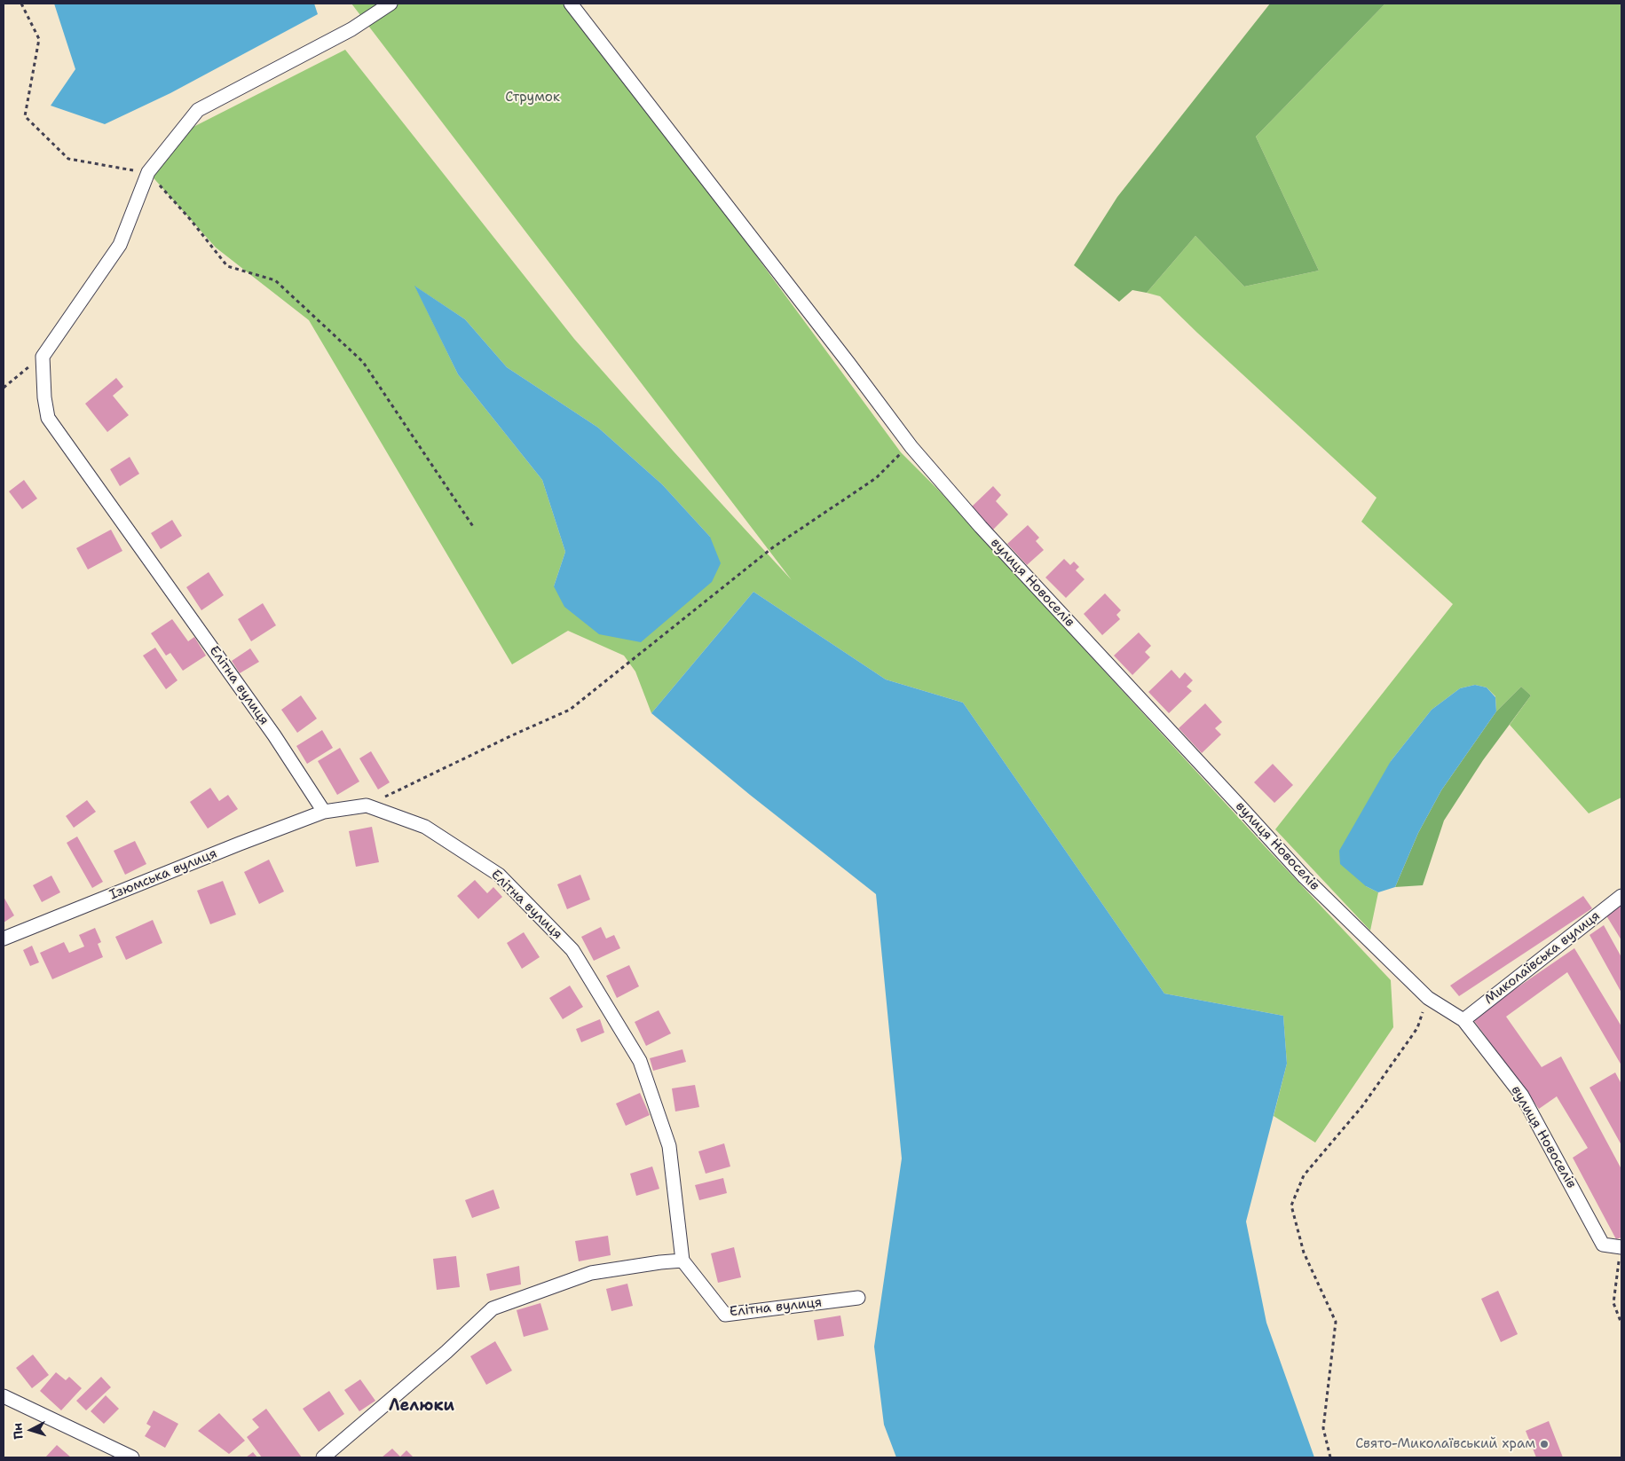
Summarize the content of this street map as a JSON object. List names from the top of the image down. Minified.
{"streets":{"street":["вулиця Новоселів","Елітна вулиця","Ізюмська вулиця","Миколаївська вулиця"]},"crossings":[["вулиця Новоселів","Миколаївська вулиця"],["Елітна вулиця","Ізюмська вулиця"]],"districts":["Лелюки"],"parks":["Струмок"],"places":["Свято-Миколаївський храм"],"north":"left"}
